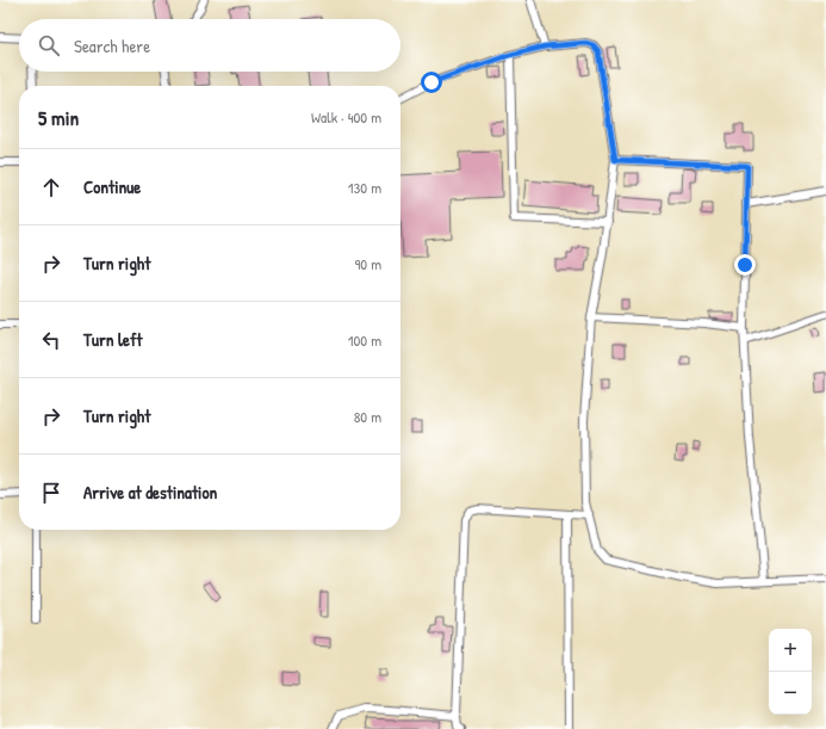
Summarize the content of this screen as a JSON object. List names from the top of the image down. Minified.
{"page":{"search":"Search here","heading":["5 min","Walk · 400 m"],"list":[["Continue","130 m"],["Turn right","90 m"],["Turn left","100 m"],["Turn right","80 m"],"Arrive at destination"],"map_buttons":["+","−"]}}
